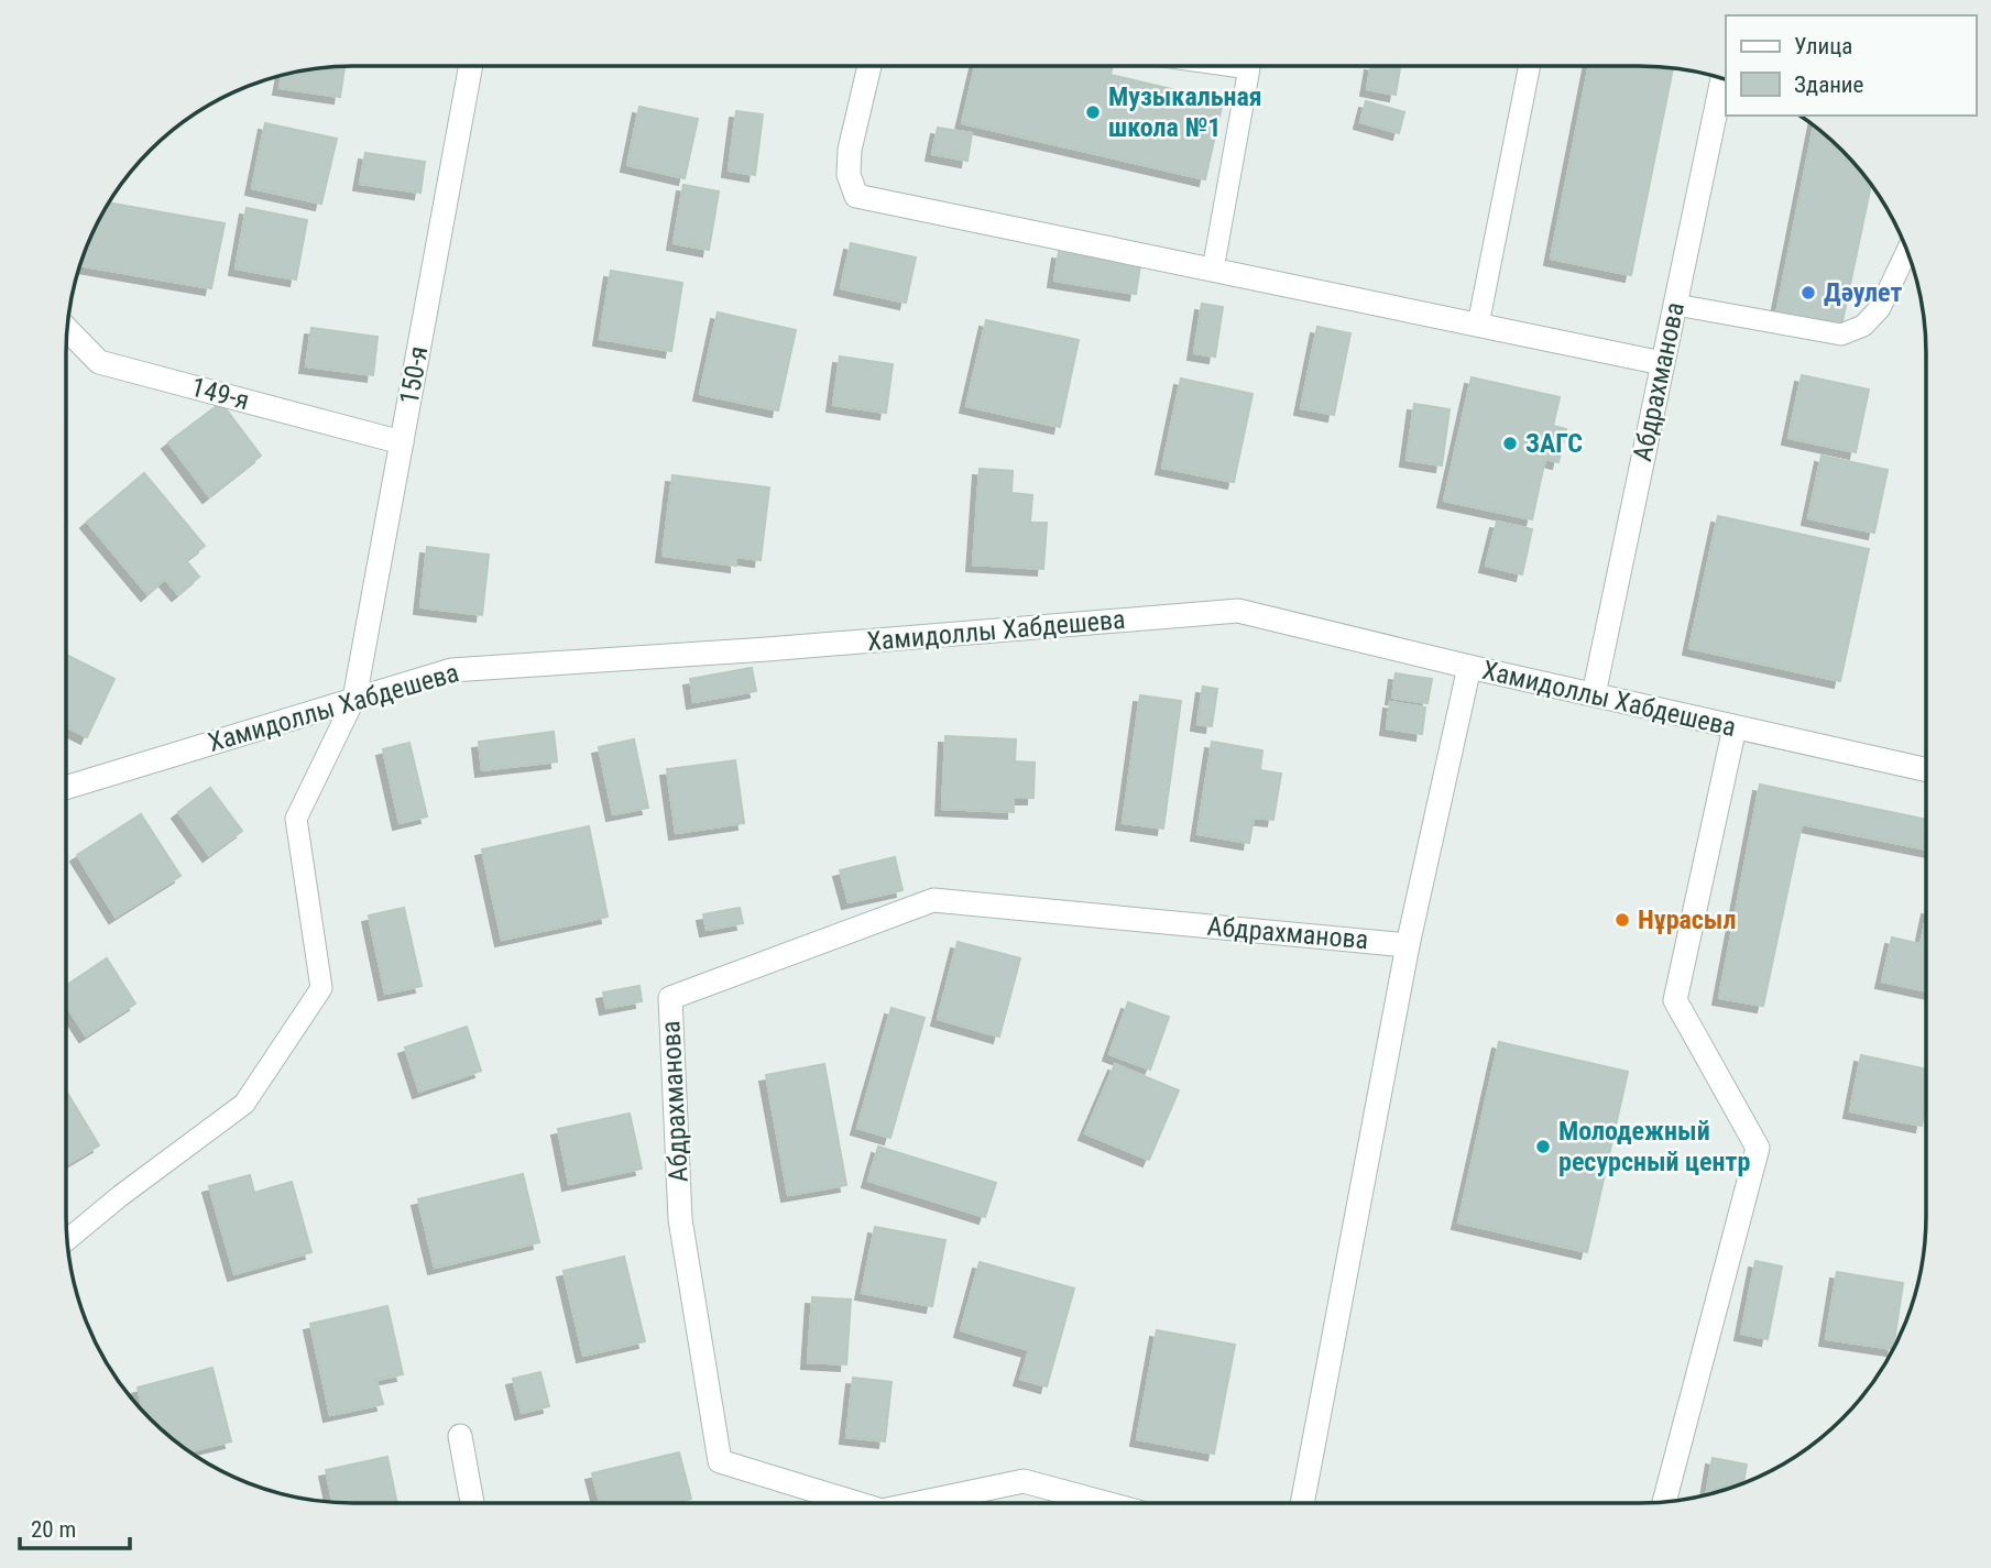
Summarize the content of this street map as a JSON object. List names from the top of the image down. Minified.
{"streets":{"street":["150-я","Абдрахманова","149-я","Хамидоллы Хабдешева"]},"crossings":[["150-я","149-я"],["150-я","Хамидоллы Хабдешева"],["Абдрахманова","Хамидоллы Хабдешева"]],"places":["Музыкальная школа №1","Дәулет","ЗАГС","Нұрасыл","Молодежный ресурсный центр"],"legend":["Улица","Здание"],"scale_bar":"20 m"}
